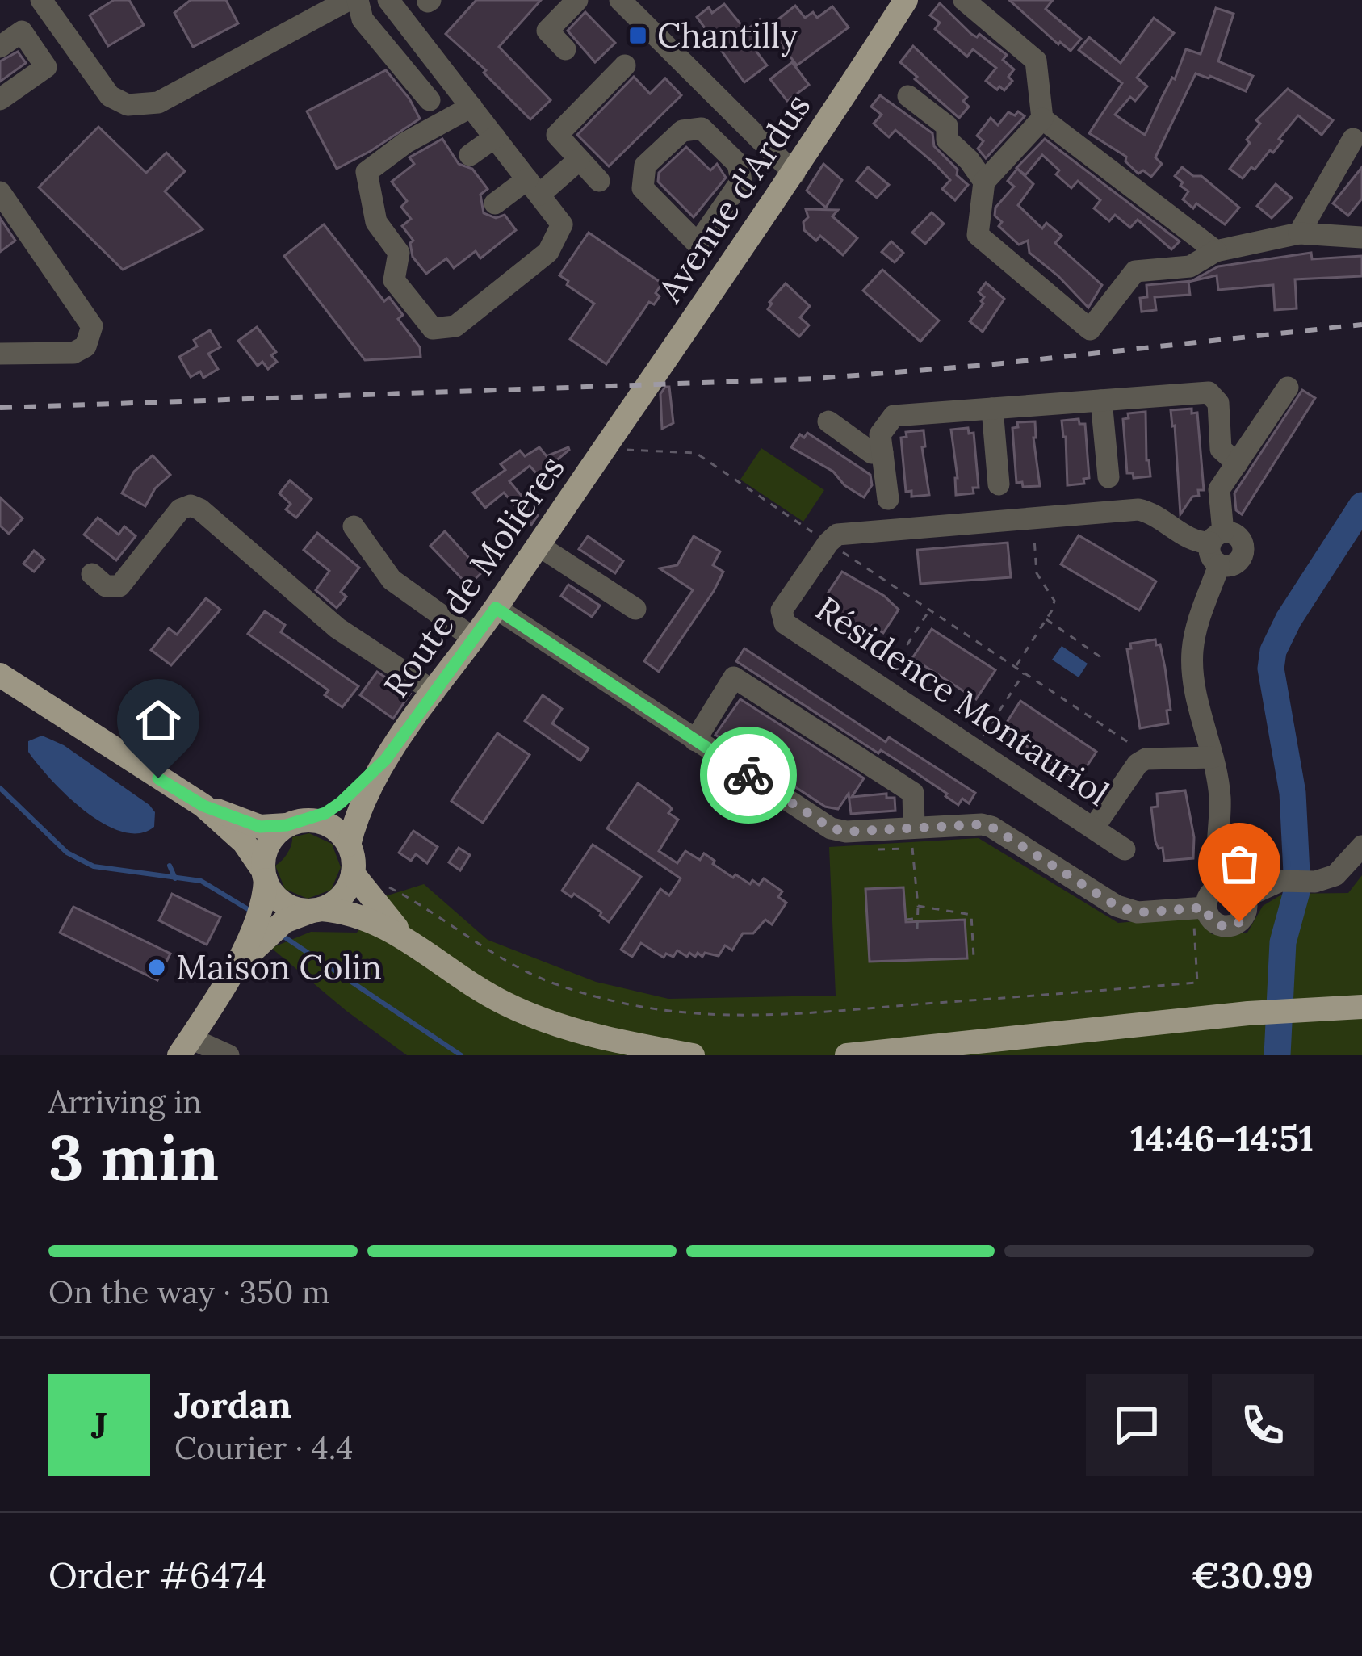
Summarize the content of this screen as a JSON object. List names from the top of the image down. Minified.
{"streets":{"main road":["Avenue d'Ardus","Route de Molières"],"street":["Résidence Montauriol"]},"crossings":[["Avenue d'Ardus","Route de Molières"]],"places":{"transit":["Chantilly"],"other":["Maison Colin"]},"page":{"heading":["3 min","Arriving in","14:46–14:51"],"panel":["Jordan","Courier · 4.4","Order #6474","€30.99"],"bar":"On the way · 350 m","round":"J"}}
